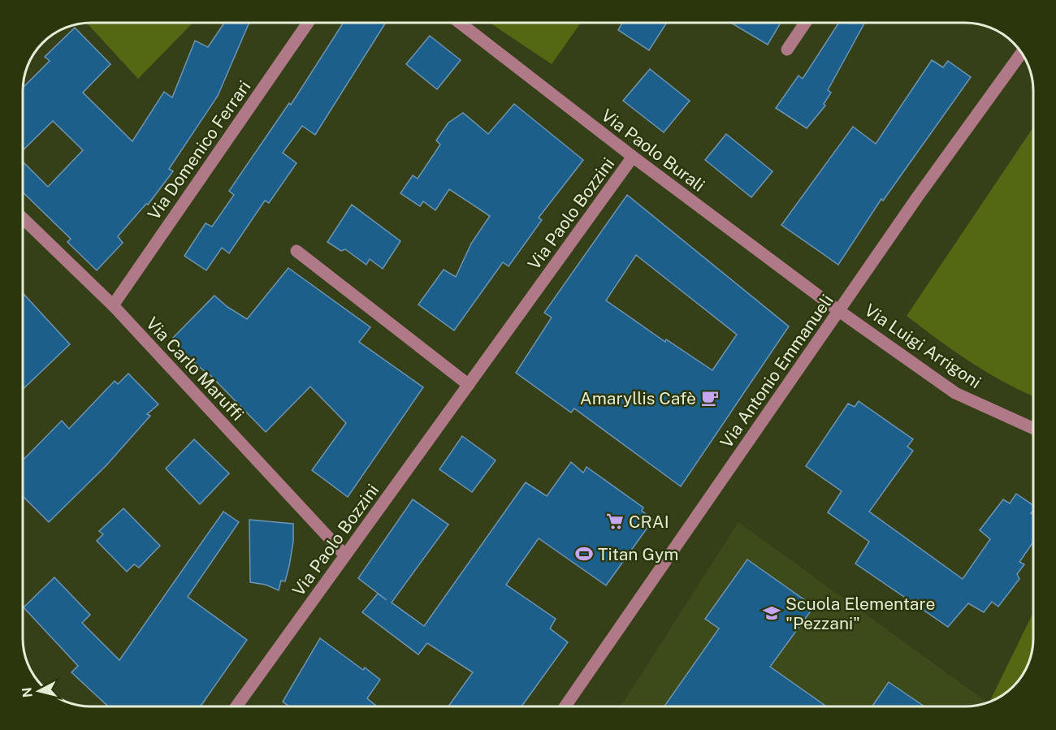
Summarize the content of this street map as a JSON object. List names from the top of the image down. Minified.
{"streets":{"street":["Via Domenico Ferrari","Via Paolo Burali","Via Paolo Bozzini","Via Luigi Arrigoni","Via Carlo Maruffi","Via Antonio Emmanueli"]},"crossings":[["Via Domenico Ferrari","Via Carlo Maruffi"],["Via Paolo Burali","Via Paolo Bozzini"],["Via Paolo Burali","Via Luigi Arrigoni"],["Via Paolo Burali","Via Antonio Emmanueli"],["Via Paolo Bozzini","Via Carlo Maruffi"],["Via Luigi Arrigoni","Via Antonio Emmanueli"]],"places":{"cafe":["Amaryllis Cafè"],"supermarket":["CRAI"],"sports":["Titan Gym"],"school or university":["Scuola Elementare \"Pezzani\""]},"north":"left"}
